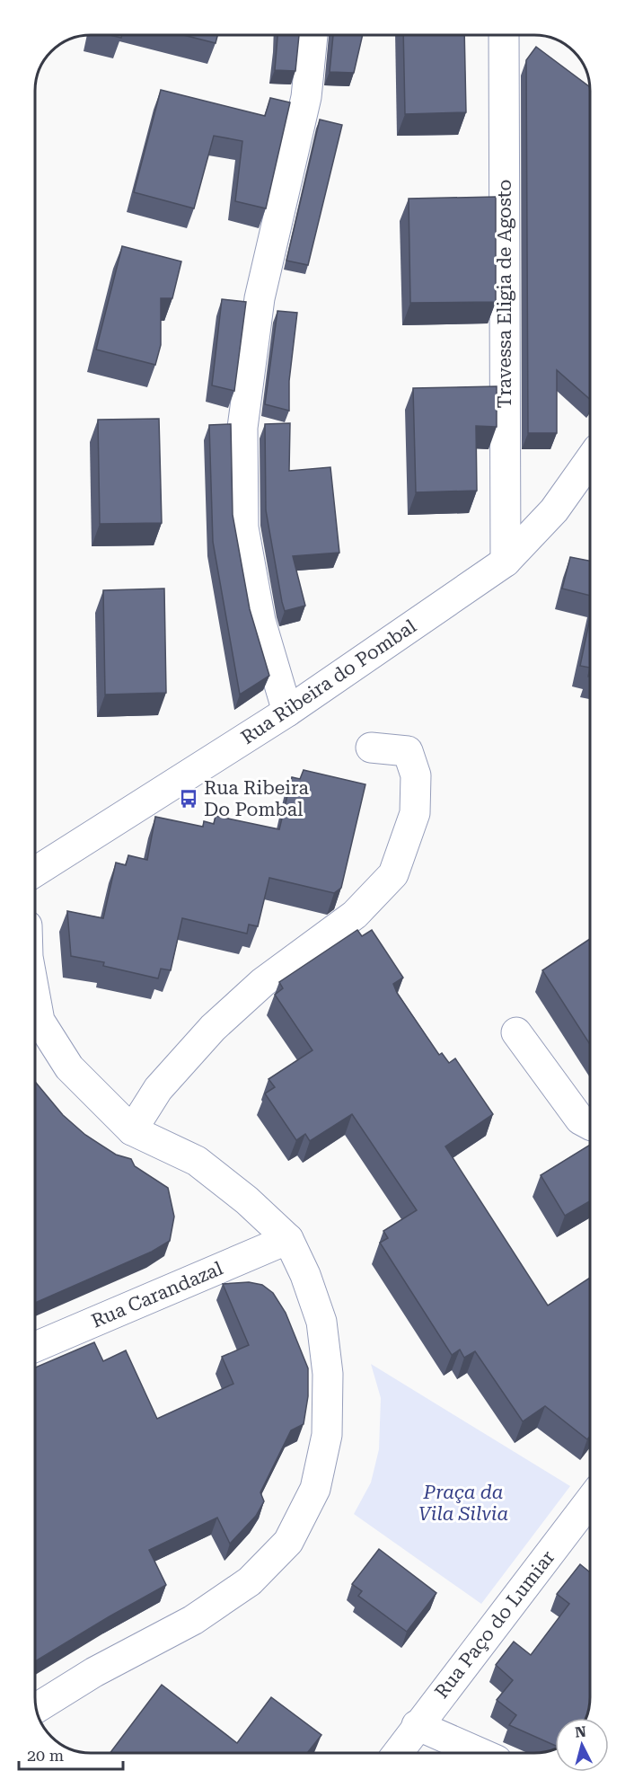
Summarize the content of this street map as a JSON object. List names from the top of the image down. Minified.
{"streets":{"street":["Travessa Eligia de Agosto","Rua Ribeira do Pombal","Rua Carandazal","Rua Paço do Lumiar"]},"crossings":[["Travessa Eligia de Agosto","Rua Ribeira do Pombal"]],"parks":["Praça da Vila Silvia"],"places":{"bus stop":["Rua Ribeira Do Pombal"]},"scale_bar":"20 m","north":"top"}
